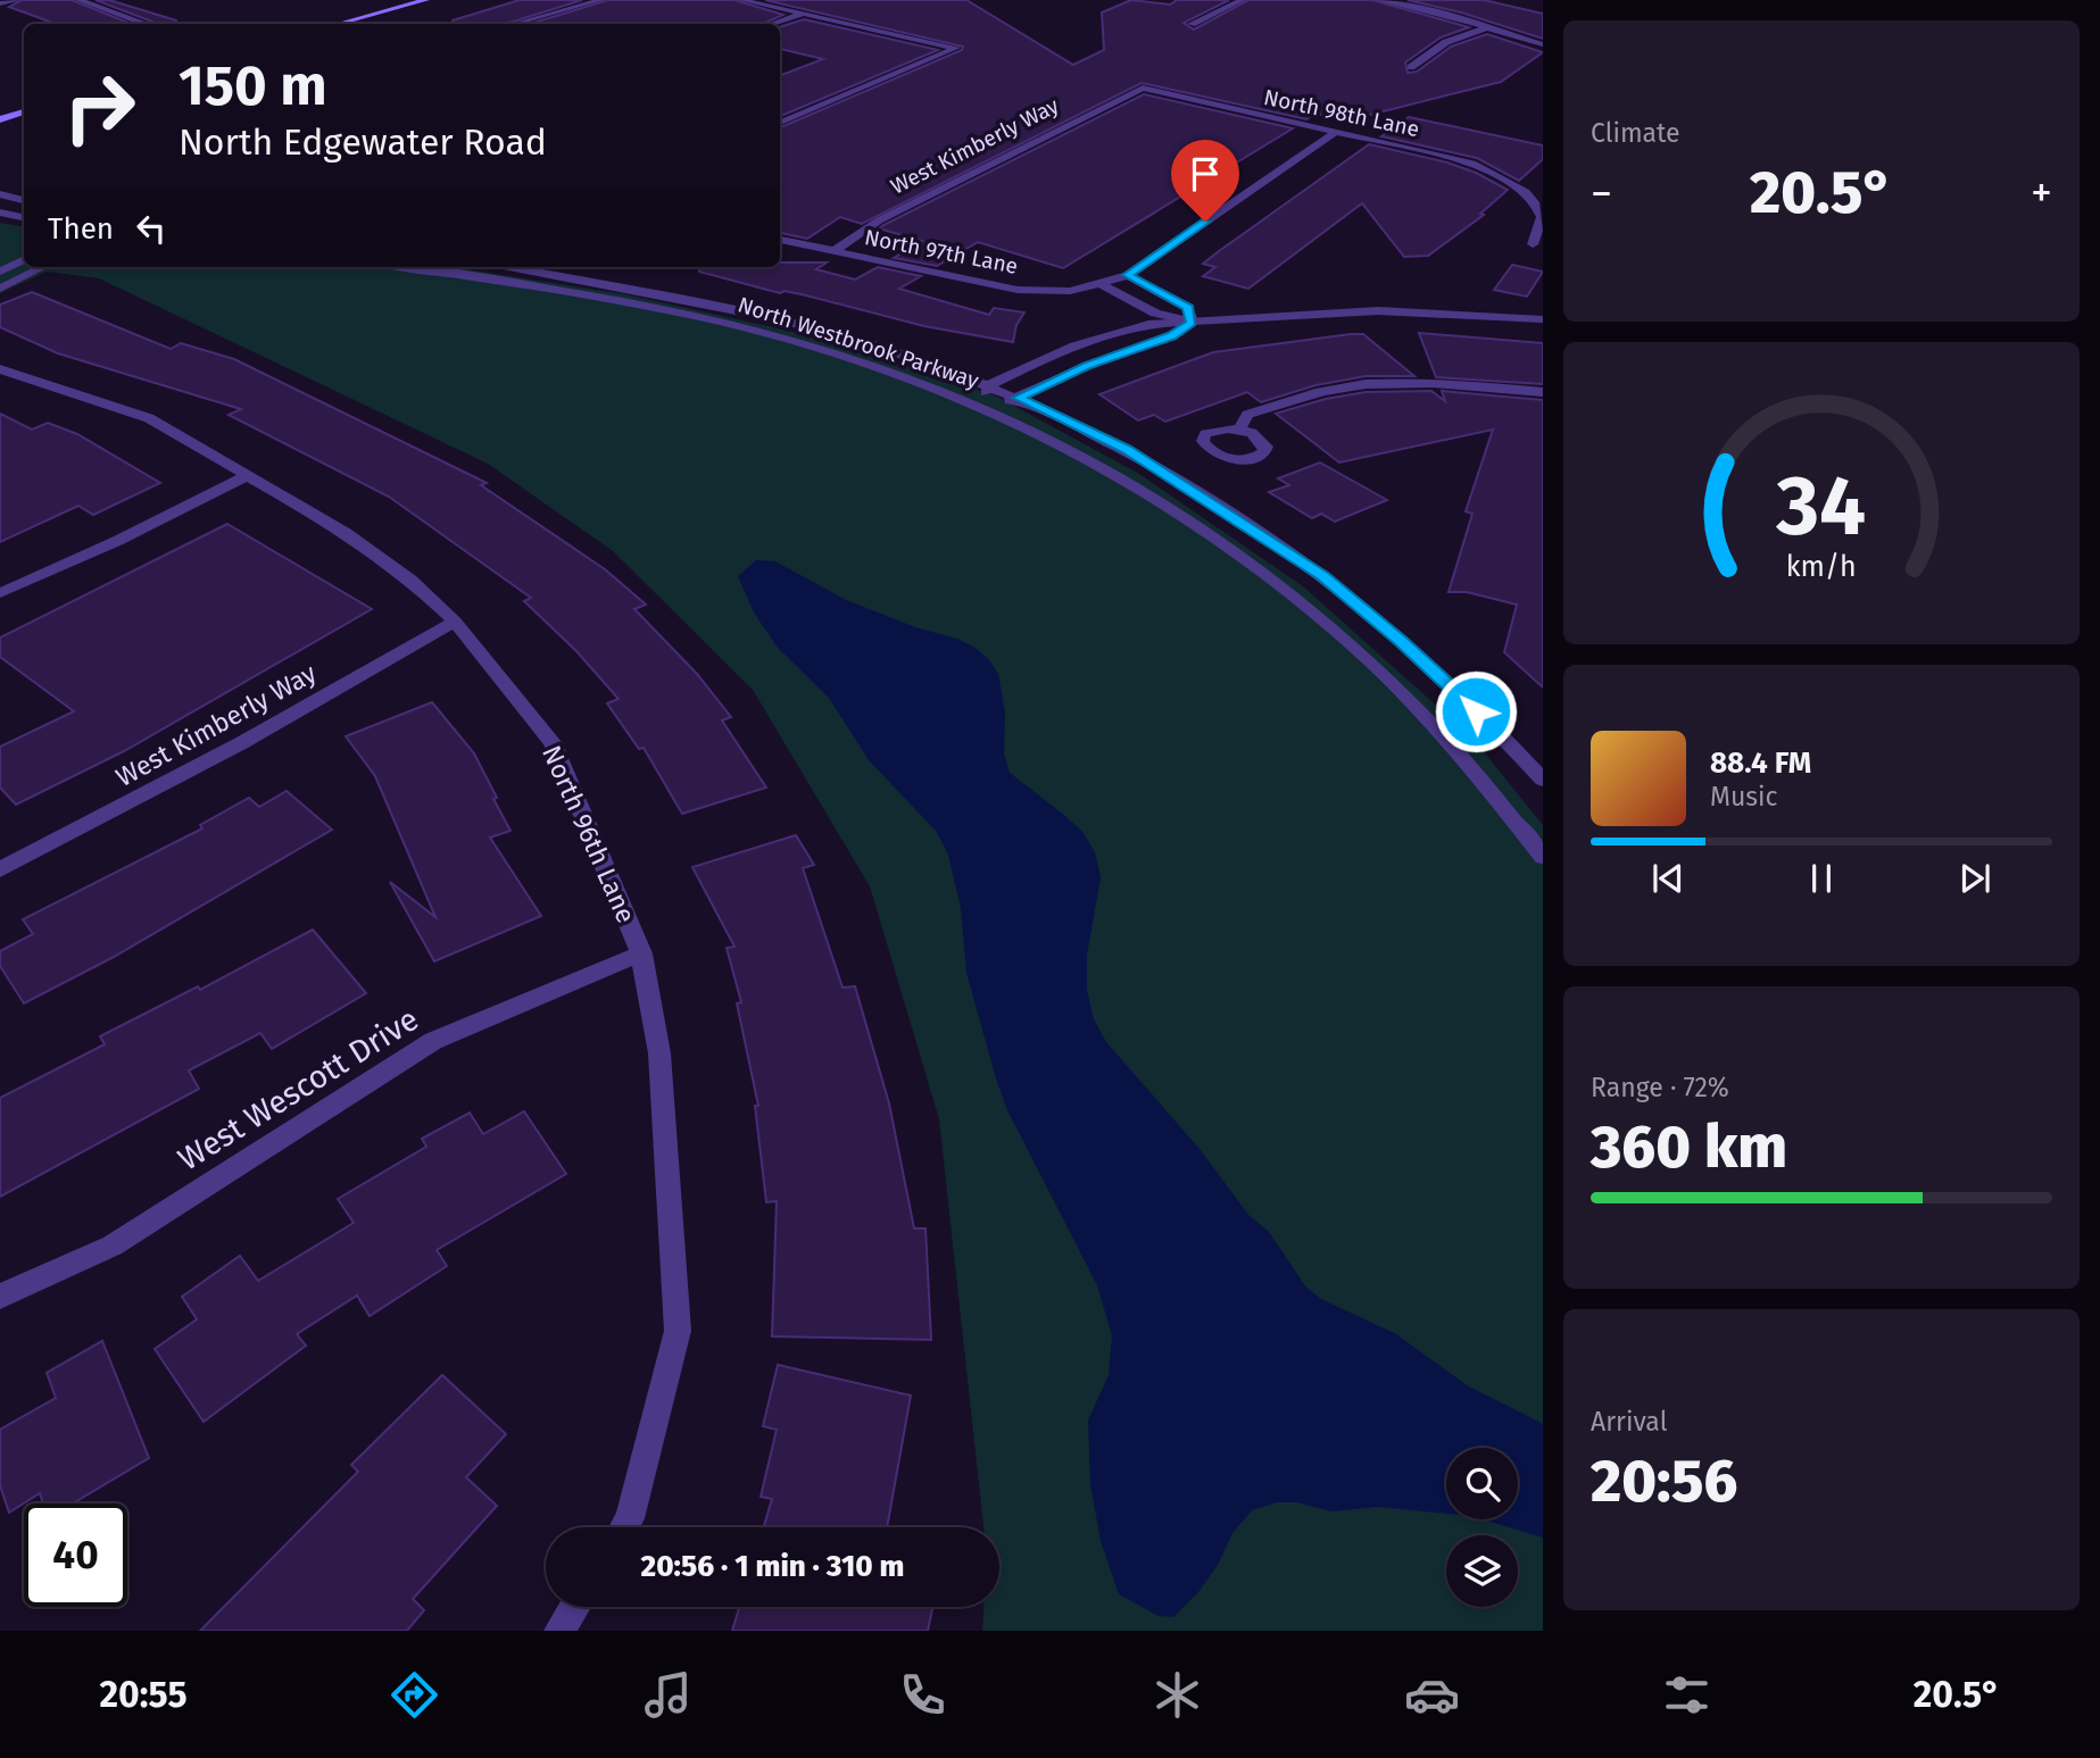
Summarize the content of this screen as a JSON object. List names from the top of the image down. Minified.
{"streets":{"street":["North 98th Lane","West Kimberly Way","North 97th Lane","North Westbrook Parkway","North 96th Lane","West Wescott Drive"]},"crossings":[["North 98th Lane","West Kimberly Way"],["West Kimberly Way","North 97th Lane"],["West Kimberly Way","North 96th Lane"],["North 96th Lane","West Wescott Drive"]],"page":{"tile":["Climate",["Range · 72%","360 km"],["Arrival","20:56"]],"turn":["150 m","North Edgewater Road"],"heat":["−","20.5°","+"],"then":"Then","song":["88.4 FM","Music"],"limit":"40","trip":"20:56 · 1 min · 310 m","tabs":["20:55","20.5°"],"gauge":["34","km/h"]}}
